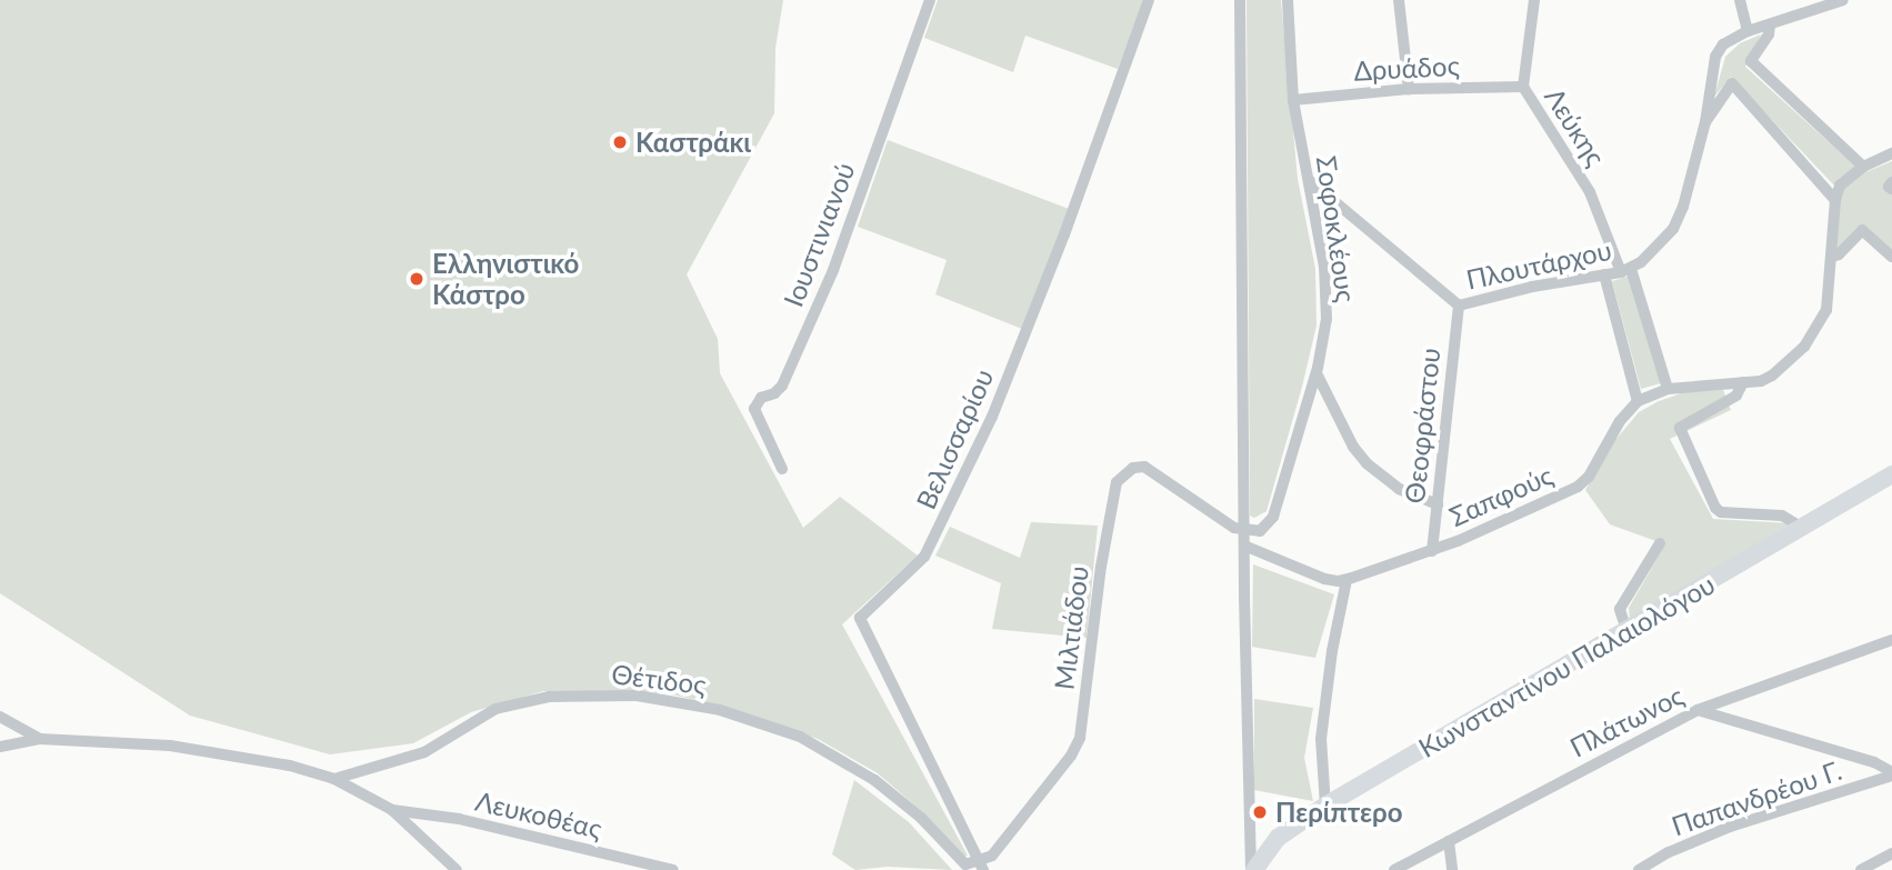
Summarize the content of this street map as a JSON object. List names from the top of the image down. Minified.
{"streets":{"street":["Δρυάδος","Λεύκης","Σοφοκλέους","Ιουστινιανού","Πλουτάρχου","Θεοφράστου","Βελισσαρίου","Σαπφούς","Μιλτιάδου","Κωνσταντίνου Παλαιολόγου","Θέτιδος","Πλάτωνος","Παπανδρέου Γ.","Λευκοθέας"]},"crossings":[["Δρυάδος","Λεύκης"],["Δρυάδος","Σοφοκλέους"],["Λεύκης","Πλουτάρχου"],["Λεύκης","Σαπφούς"],["Σοφοκλέους","Πλουτάρχου"],["Σοφοκλέους","Μιλτιάδου"],["Πλουτάρχου","Θεοφράστου"],["Θεοφράστου","Σαπφούς"],["Βελισσαρίου","Μιλτιάδου"]],"places":["Καστράκι","Ελληνιστικό Κάστρο","Περίπτερο"]}
